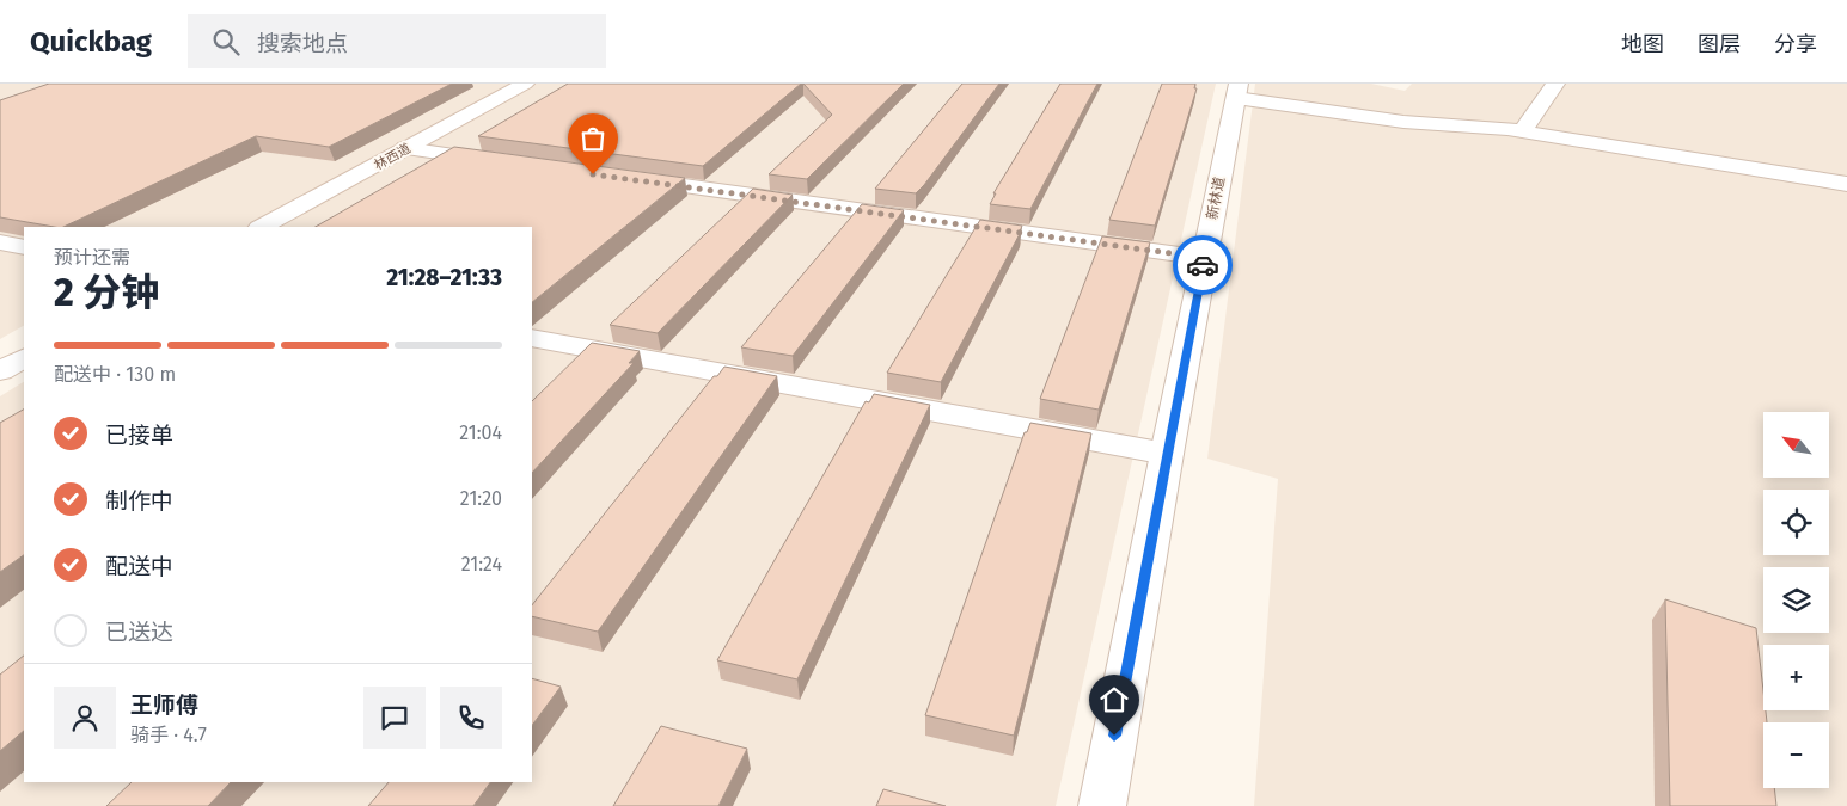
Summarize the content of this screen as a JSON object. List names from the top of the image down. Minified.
{"streets":{"street":["林西道","新林道"]},"north":"top left","page":{"header":"Quickbag","search":"搜索地点","nav":["地图","图层","分享"],"heading":["2 分钟","预计还需","21:28–21:33"],"panel":["王师傅","骑手 · 4.7"],"bar":"配送中 · 130 m","list":[["已接单","21:04"],["制作中","21:20"],["配送中","21:24"],"已送达"],"map_buttons":["+","−"]}}
